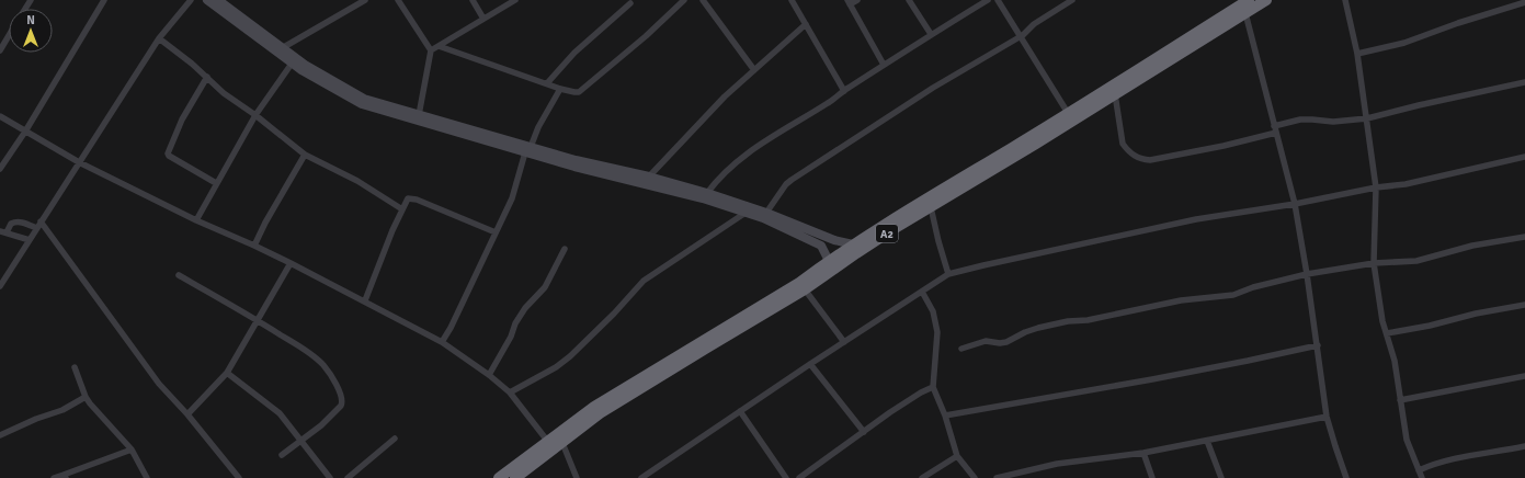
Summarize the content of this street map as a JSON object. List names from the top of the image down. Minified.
{"streets":{"highway":["A2"]},"north":"top"}
